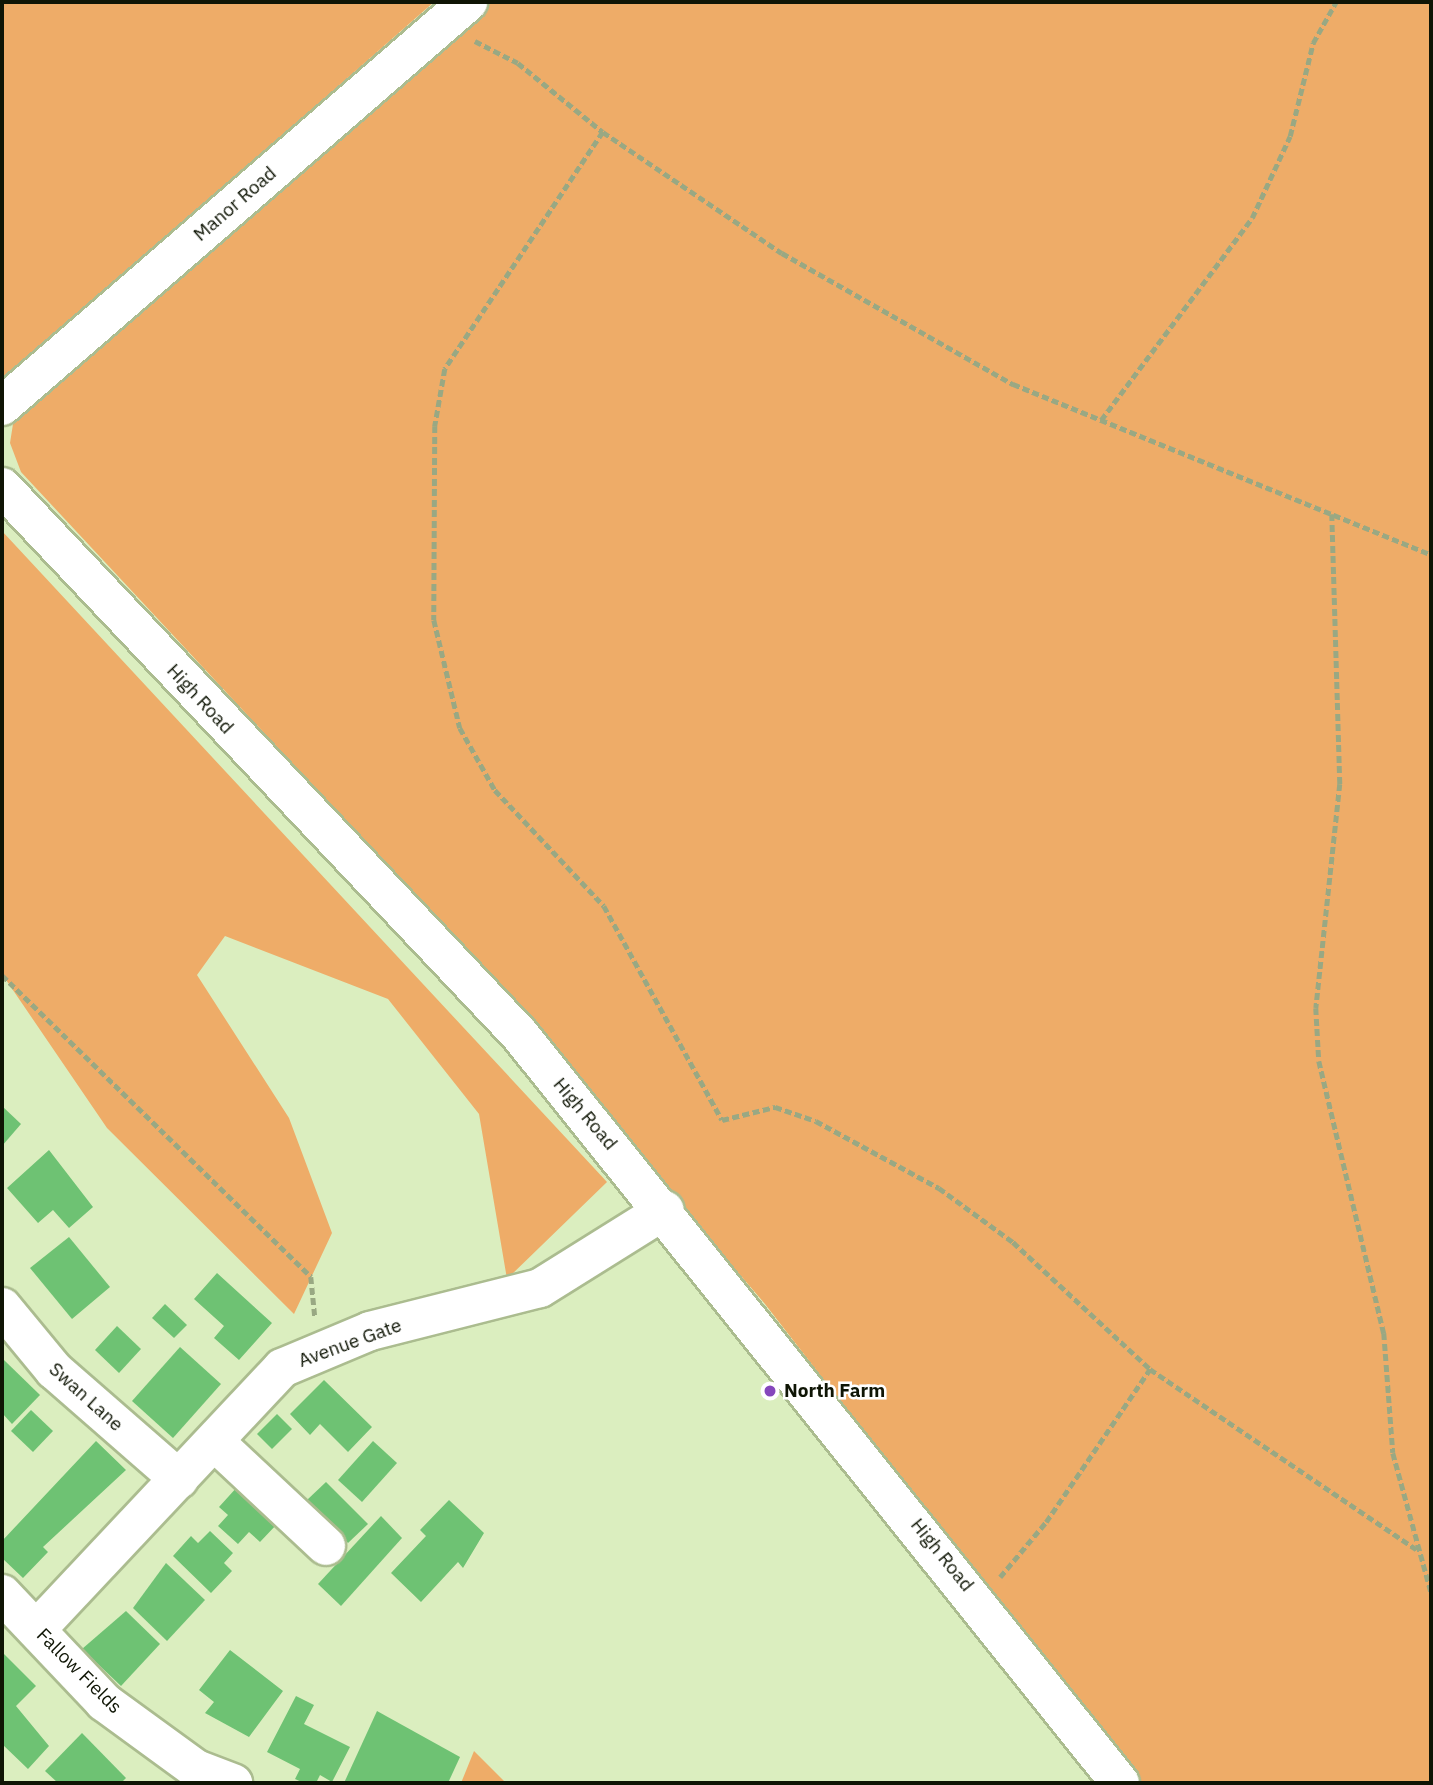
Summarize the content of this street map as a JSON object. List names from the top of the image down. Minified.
{"streets":{"street":["Manor Road","High Road","Avenue Gate","Swan Lane","Fallow Fields"]},"crossings":[["High Road","Avenue Gate"],["Avenue Gate","Swan Lane"],["Avenue Gate","Fallow Fields"]],"places":["North Farm"]}
